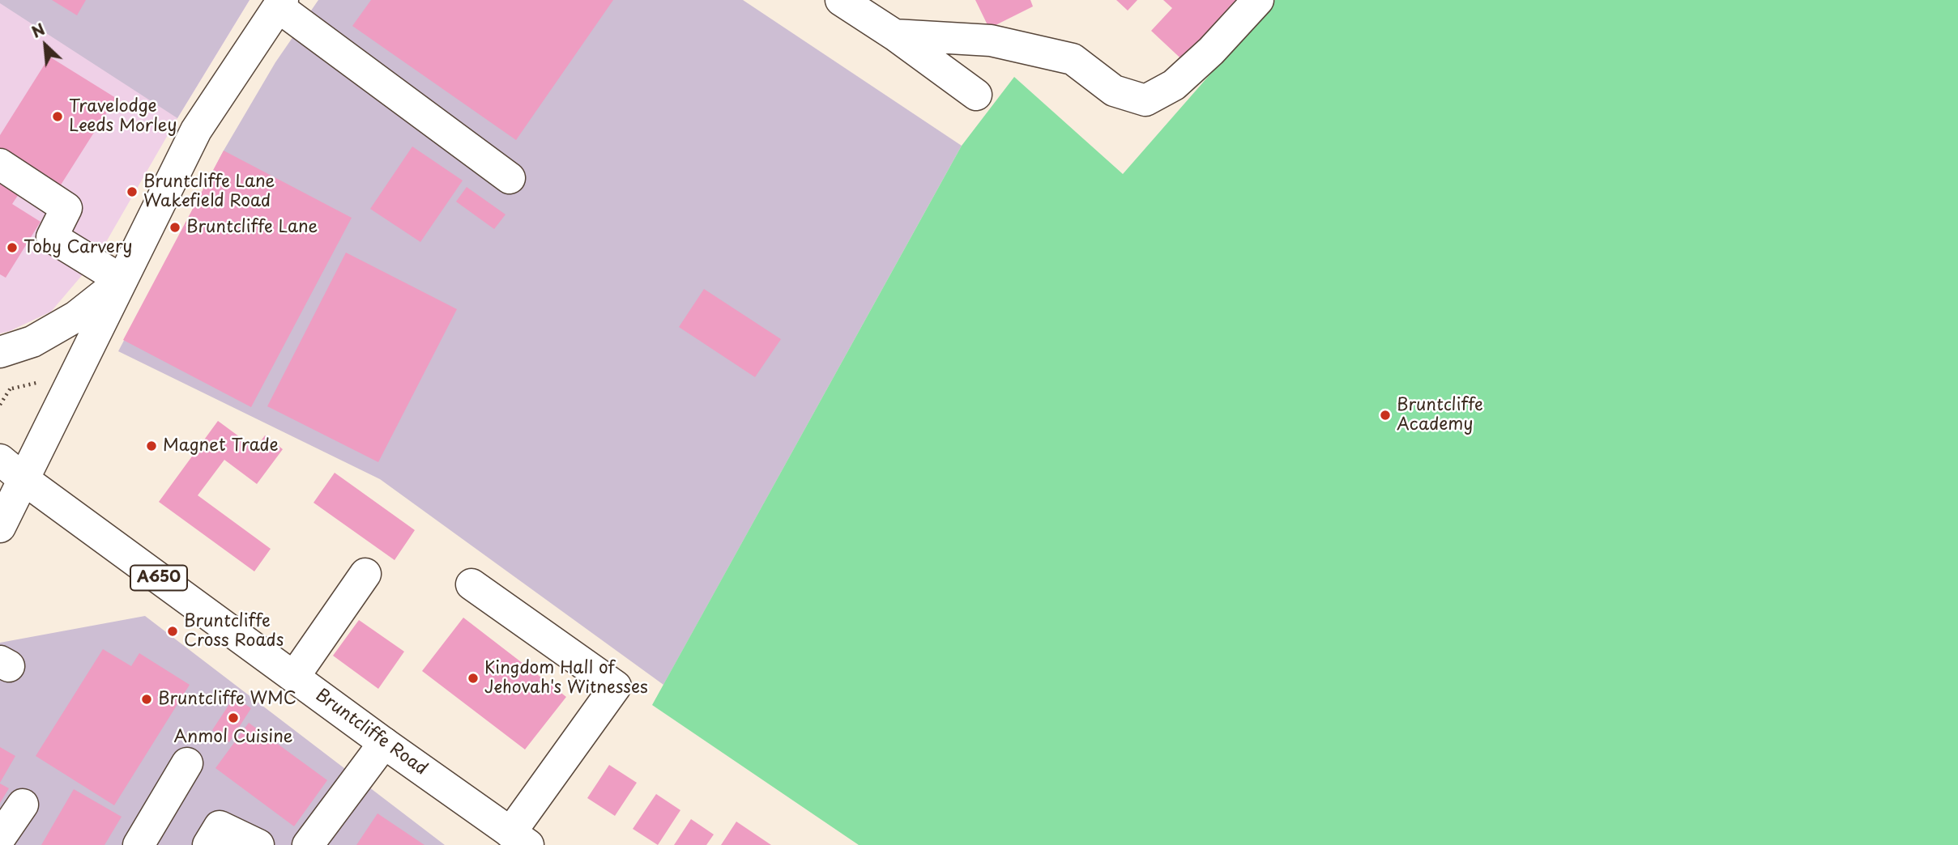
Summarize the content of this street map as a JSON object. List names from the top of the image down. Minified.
{"streets":{"main road":["A650","Bruntcliffe Road"]},"crossings":[["A650","Bruntcliffe Road"]],"places":["Travelodge Leeds Morley","Bruntcliffe Lane Wakefield Road","Bruntcliffe Lane","Toby Carvery","Bruntcliffe Academy","Magnet Trade","Bruntcliffe Cross Roads","Kingdom Hall of Jehovah's Witnesses","Bruntcliffe WMC","Anmol Cuisine"],"north":"top left"}
